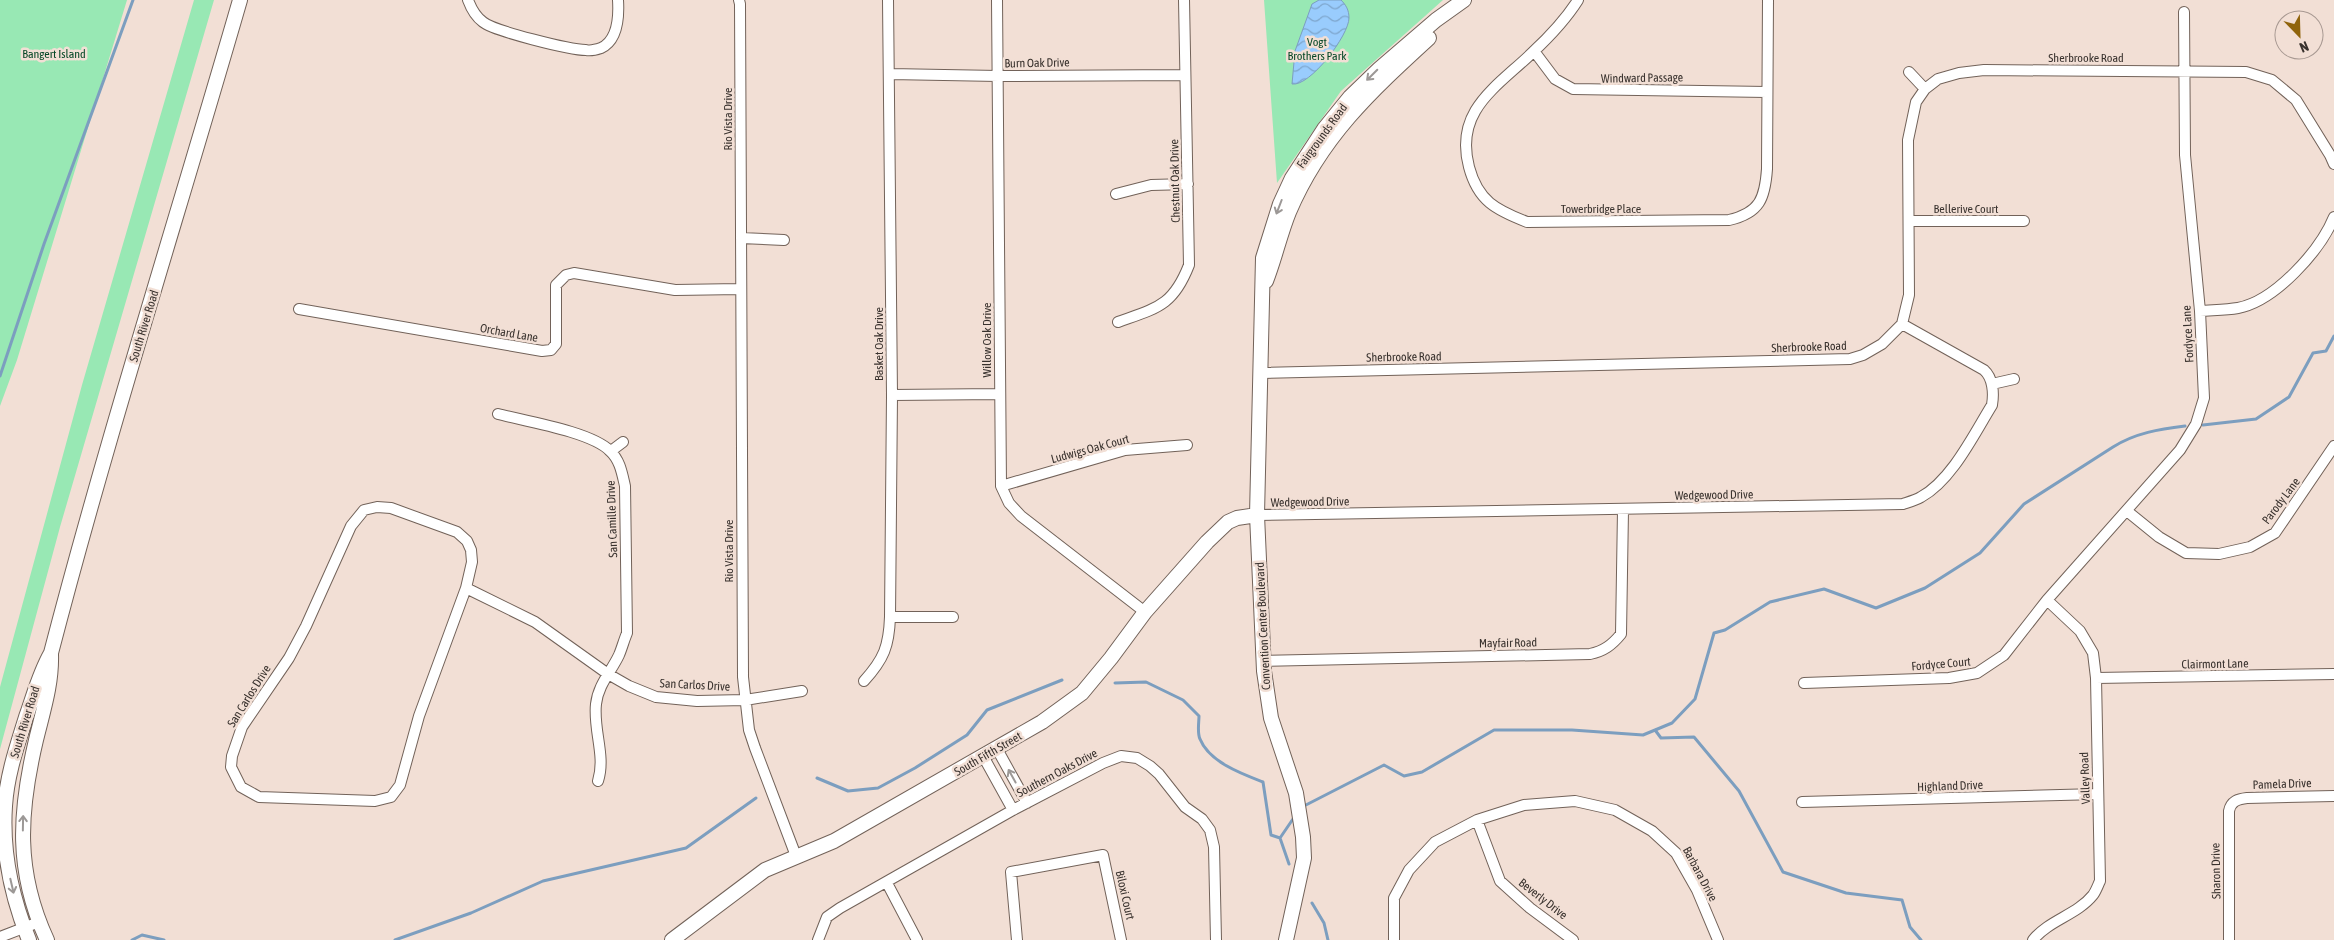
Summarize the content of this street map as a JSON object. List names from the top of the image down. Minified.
{"streets":{"street":["Sherbrooke Road","Burn Oak Drive","Windward Passage","Rio Vista Drive","Fairgrounds Road","Chestnut Oak Drive","Towerbridge Place","Bellerive Court","South River Road","Orchard Lane","Fordyce Lane","Willow Oak Drive","Basket Oak Drive","Ludwigs Oak Court","Wedgewood Drive","Parody Lane","San Camille Drive","Convention Center Boulevard","Mayfair Road","Fordyce Court","Clairmont Lane","San Carlos Drive","South Fifth Street","Southern Oaks Drive","Valley Road","Pamela Drive","Highland Drive","Sharon Drive","Barbara Drive","Biloxi Court","Beverly Drive"]},"crossings":[["Sherbrooke Road","Fairgrounds Road"],["Sherbrooke Road","Fordyce Lane"],["Burn Oak Drive","Chestnut Oak Drive"],["Burn Oak Drive","Willow Oak Drive"],["Burn Oak Drive","Basket Oak Drive"],["Windward Passage","Towerbridge Place"],["Rio Vista Drive","Orchard Lane"],["Rio Vista Drive","San Carlos Drive"],["Rio Vista Drive","South Fifth Street"],["Fairgrounds Road","Wedgewood Drive"],["Fairgrounds Road","Convention Center Boulevard"],["Fairgrounds Road","South Fifth Street"],["Fordyce Lane","Parody Lane"],["Fordyce Lane","Fordyce Court"],["Fordyce Lane","Valley Road"],["Willow Oak Drive","Ludwigs Oak Court"],["Willow Oak Drive","South Fifth Street"],["Wedgewood Drive","Convention Center Boulevard"],["Wedgewood Drive","Mayfair Road"],["Wedgewood Drive","South Fifth Street"],["San Camille Drive","San Carlos Drive"],["Convention Center Boulevard","Mayfair Road"],["Convention Center Boulevard","South Fifth Street"],["Fordyce Court","Valley Road"],["Clairmont Lane","Valley Road"],["Valley Road","Highland Drive"],["Pamela Drive","Sharon Drive"],["Barbara Drive","Beverly Drive"]],"parks":["Vogt Brothers Park","Bangert Island"],"north":"bottom right"}
